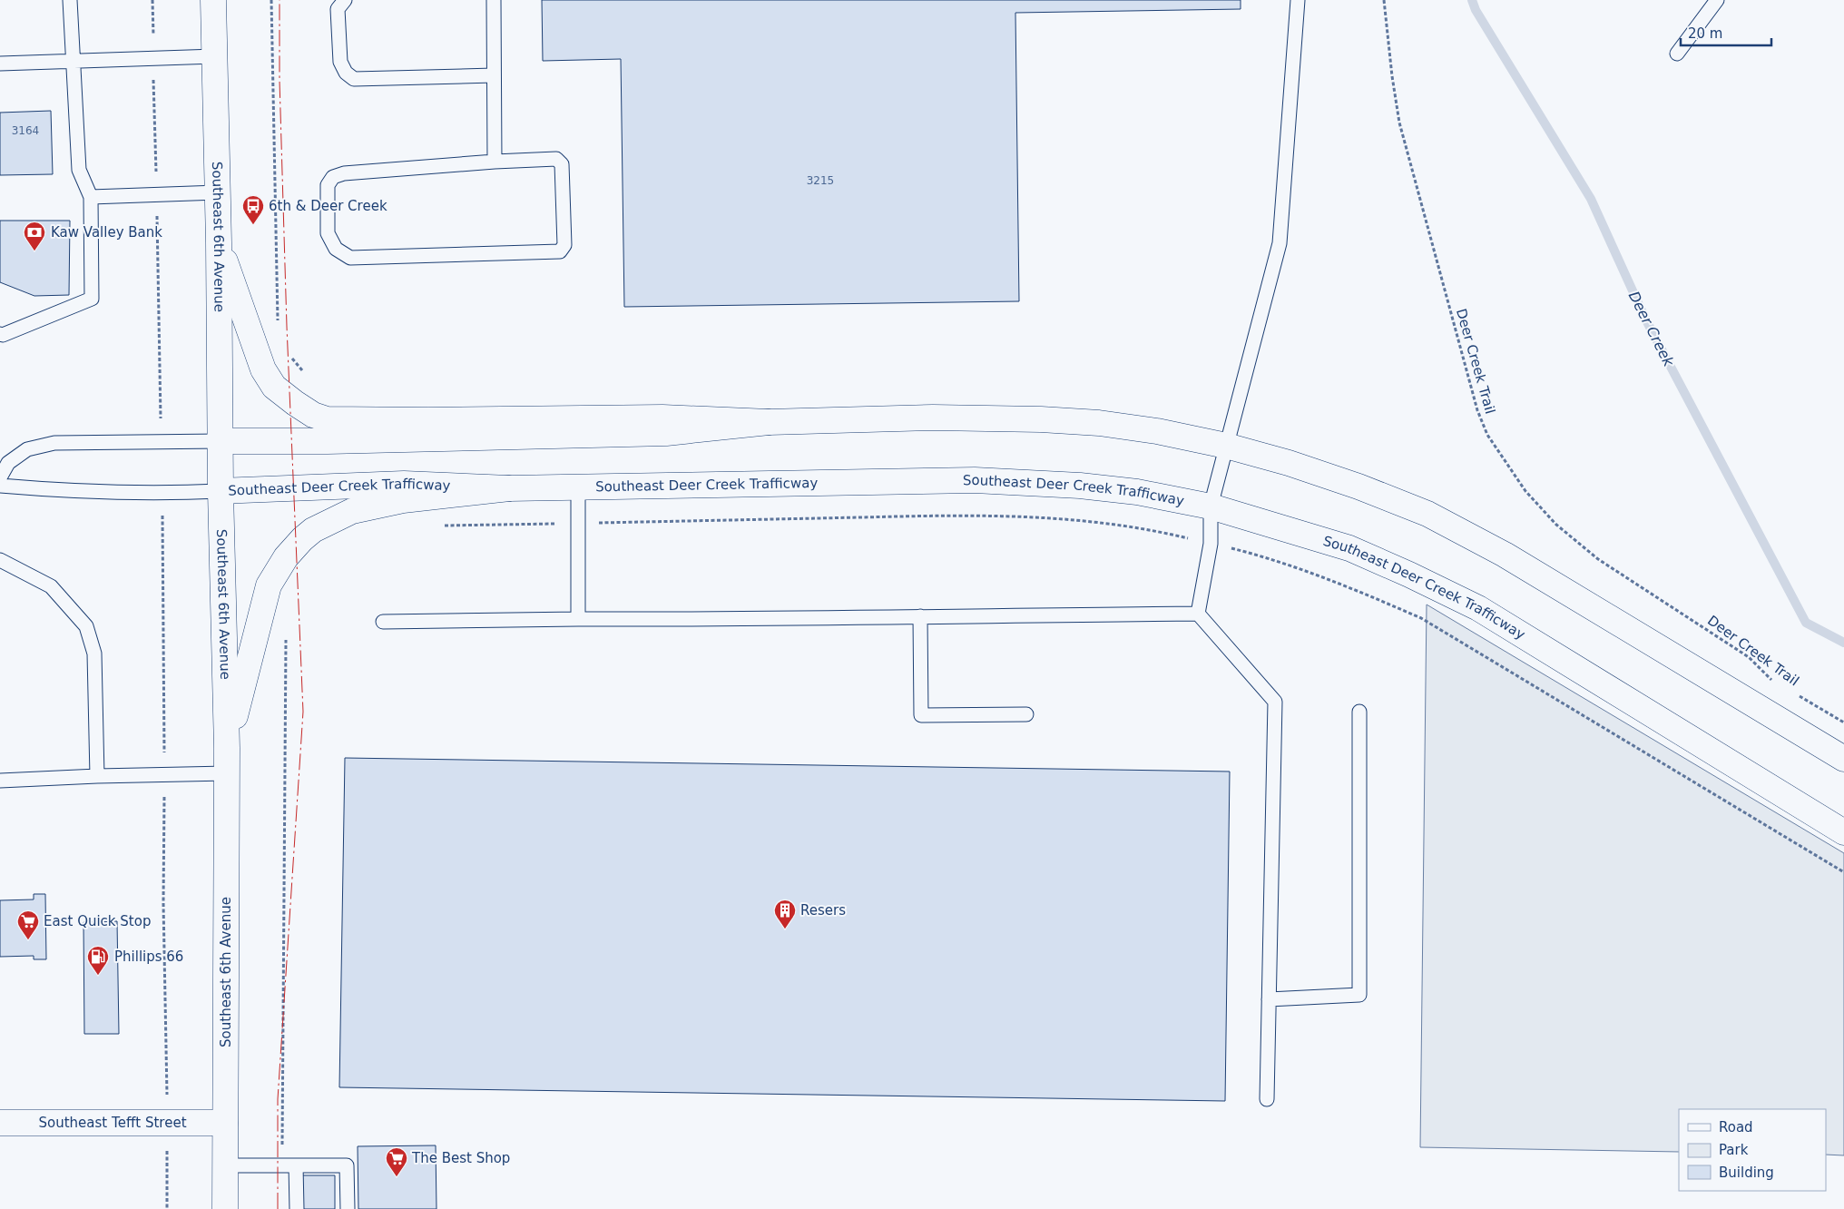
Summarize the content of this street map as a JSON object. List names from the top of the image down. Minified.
{"streets":{"street":["Southeast 6th Avenue","Southeast Deer Creek Trafficway","Southeast Tefft Street"],"path":["Deer Creek Trail"]},"crossings":[["Southeast 6th Avenue","Southeast Deer Creek Trafficway"],["Southeast 6th Avenue","Southeast Tefft Street"]],"water":["Deer Creek"],"places":{"bus stop":["6th & Deer Creek"],"bank":["Kaw Valley Bank"],"building":["Resers"],"supermarket":["East Quick Stop","The Best Shop"],"fuel station":["Phillips 66"]},"house_numbers":["3164","3215"],"legend":["Road","Park","Building"],"scale_bar":"20 m"}
